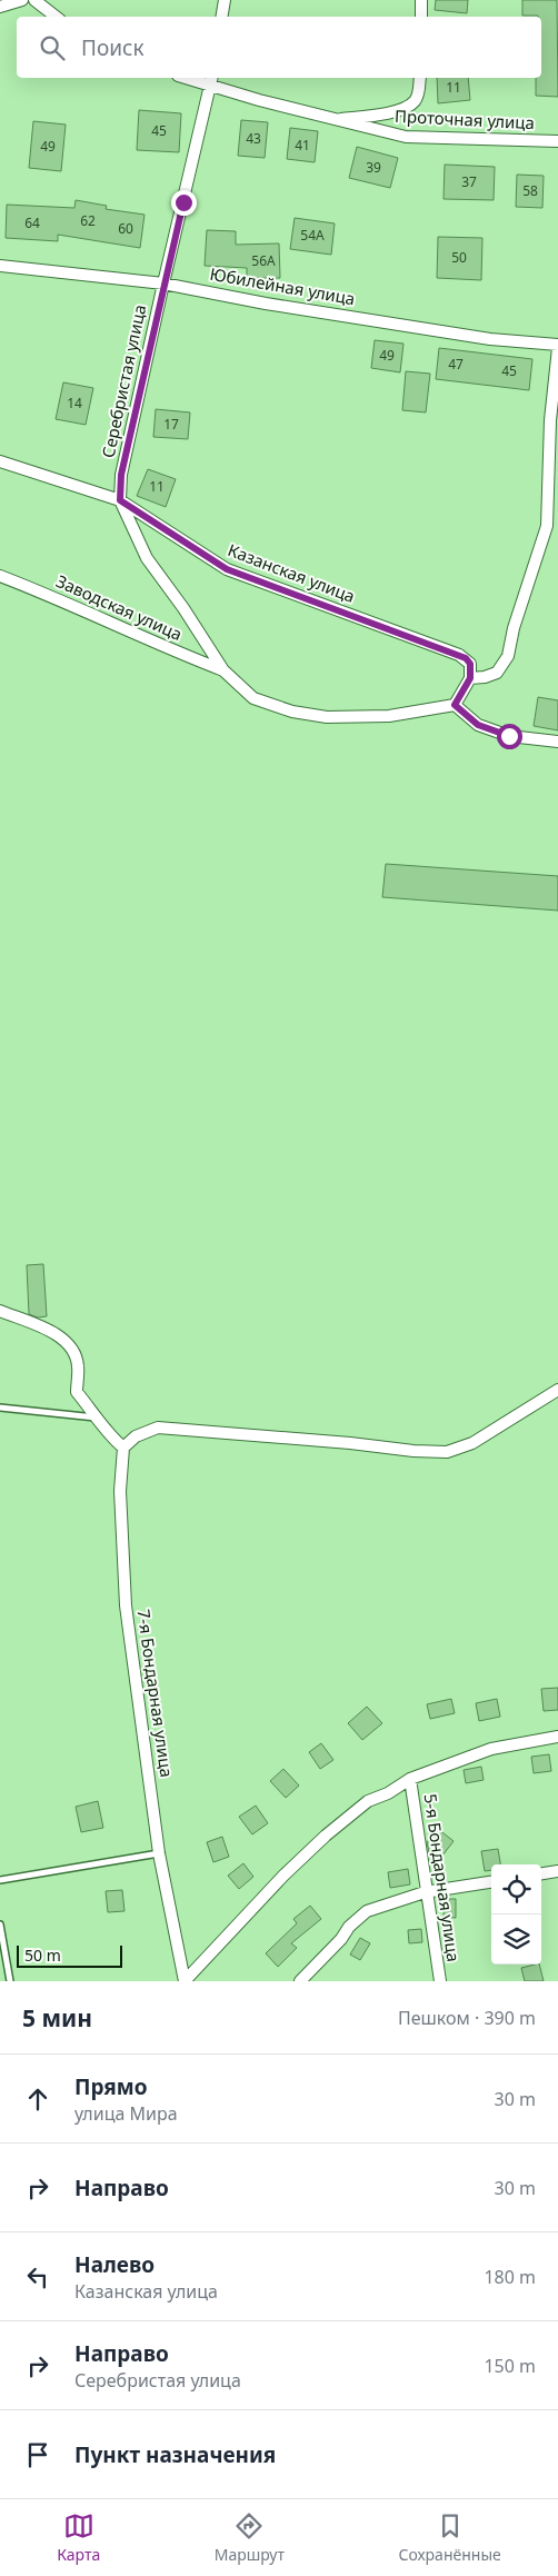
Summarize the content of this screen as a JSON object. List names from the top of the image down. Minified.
{"streets":{"street":["Проточная улица","Юбилейная улица","Серебристая улица","Казанская улица","Заводская улица","7-я Бондарная улица","5-я Бондарная улица"]},"crossings":[["Проточная улица","Серебристая улица"],["Юбилейная улица","Серебристая улица"],["Серебристая улица","Казанская улица"],["Серебристая улица","Заводская улица"]],"house_numbers":["11","45","43","41","49","39","37","58","62","64","60","54А","50","56А","49","47","45","14","17","11"],"scale_bar":"50 m","page":{"search":"Поиск","scale":"50 m","heading":["5 мин","Пешком · 390 m"],"list":[["Прямо","улица Мира","30 m"],["Направо","30 m"],["Налево","Казанская улица","180 m"],["Направо","Серебристая улица","150 m"],"Пункт назначения"],"nav":["Карта","Маршрут","Сохранённые"]}}
